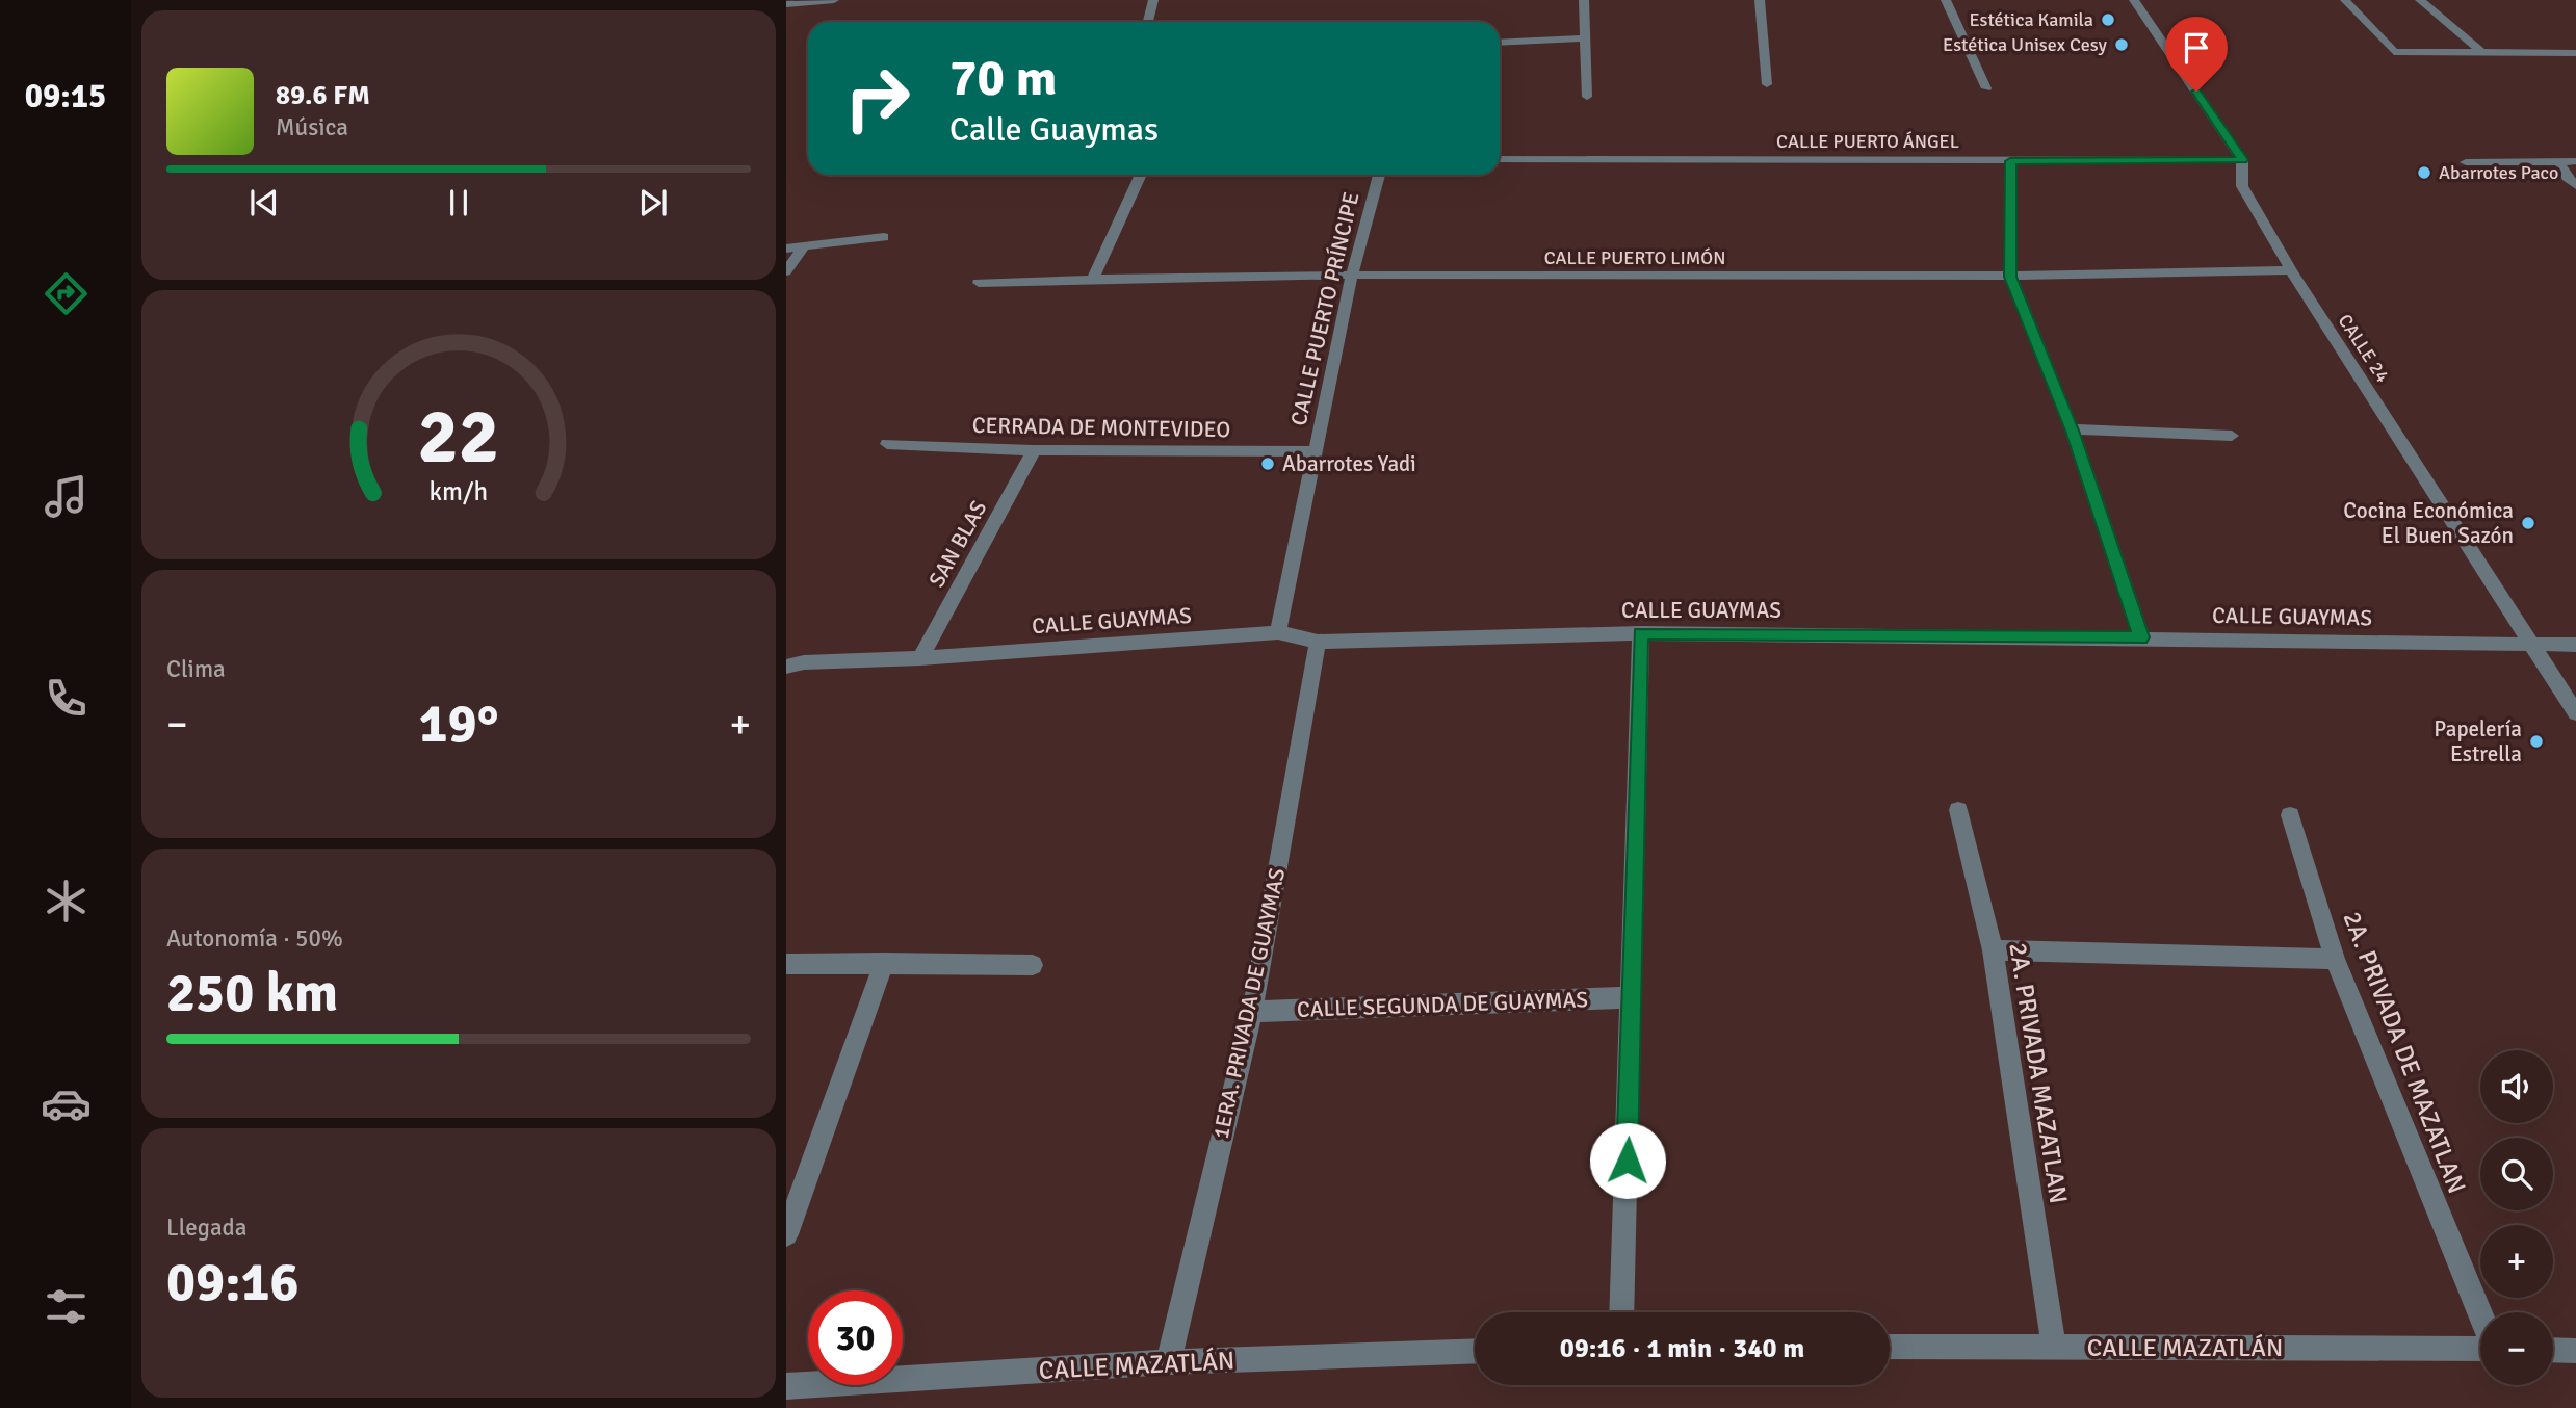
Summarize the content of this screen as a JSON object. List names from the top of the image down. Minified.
{"streets":{"street":["CALLE PUERTO ÁNGEL","CALLE PUERTO LIMÓN","CALLE PUERTO PRÍNCIPE","CALLE 24","CERRADA DE MONTEVIDEO","SAN BLAS","CALLE GUAYMAS","1ERA. PRIVADA DE GUAYMAS","CALLE SEGUNDA DE GUAYMAS","2A. PRIVADA DE MAZATLAN","2A. PRIVADA MAZATLAN","CALLE MAZATLÁN"]},"crossings":[["CALLE PUERTO ÁNGEL","CALLE 24"],["CALLE PUERTO LIMÓN","CALLE PUERTO PRÍNCIPE"],["CALLE PUERTO LIMÓN","CALLE 24"],["CALLE PUERTO PRÍNCIPE","CERRADA DE MONTEVIDEO"],["CALLE PUERTO PRÍNCIPE","CALLE GUAYMAS"],["CALLE 24","CALLE GUAYMAS"],["CERRADA DE MONTEVIDEO","SAN BLAS"],["SAN BLAS","CALLE GUAYMAS"],["CALLE GUAYMAS","1ERA. PRIVADA DE GUAYMAS"],["1ERA. PRIVADA DE GUAYMAS","CALLE SEGUNDA DE GUAYMAS"],["1ERA. PRIVADA DE GUAYMAS","CALLE MAZATLÁN"],["2A. PRIVADA MAZATLAN","CALLE MAZATLÁN"]],"places":["Estética Kamila","Estética Unisex Cesy","Abarrotes Paco","Abarrotes Yadi","Cocina Económica El Buen Sazón","Papelería Estrella"],"page":{"tabs":"09:15","turn":["70 m","Calle Guaymas"],"song":["89.6 FM","Música"],"tile":["Clima",["Autonomía · 50%","250 km"],["Llegada","09:16"]],"heat":["−","19°","+"],"map_buttons":["+","−"],"limit":"30","trip":"09:16 · 1 min · 340 m","gauge":["22","km/h"]}}
